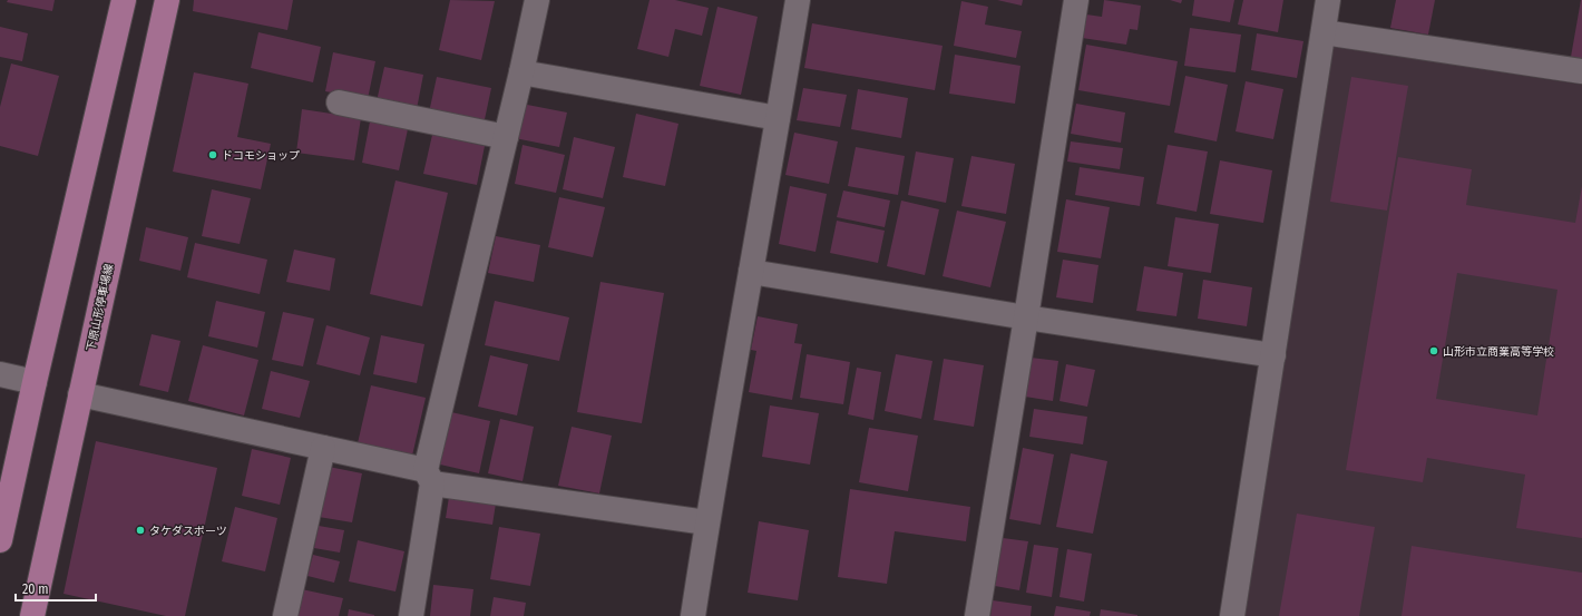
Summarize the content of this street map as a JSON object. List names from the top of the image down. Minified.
{"streets":{"main road":["下原山形停車場線"]},"places":["ドコモショップ","山形市立商業高等学校","タケダスポーツ"],"scale_bar":"20 m"}
